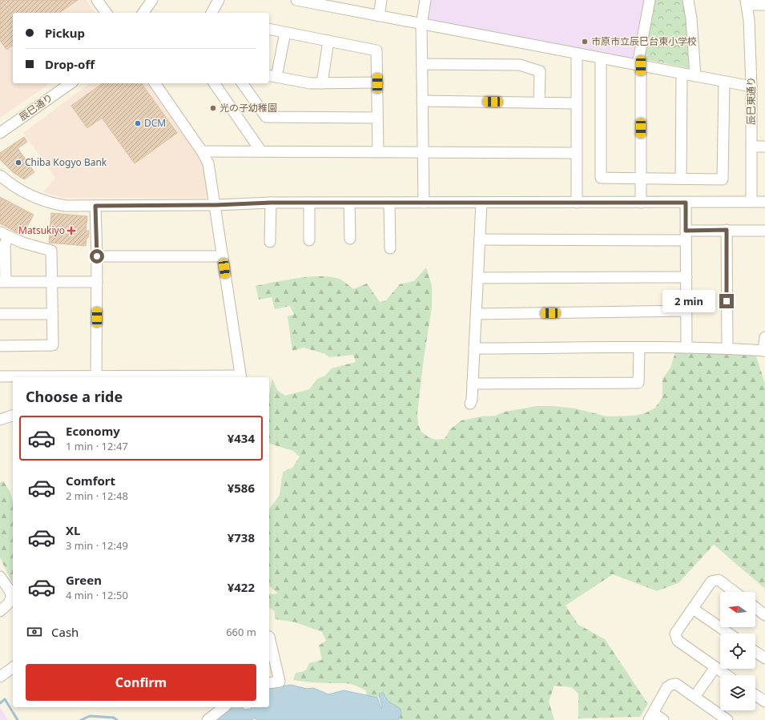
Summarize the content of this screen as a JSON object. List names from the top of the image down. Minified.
{"streets":{"street":["辰巳東通り","辰巳通り"]},"places":{"other":["市原市立辰巳台東小学校","光の子幼稚園","DCM","Chiba Kogyo Bank"],"health":["Matsukiyo"]},"north":"left","page":{"banner":["Pickup","Drop-off"],"bubble":"2 min","heading":"Choose a ride","list":[{"name":"Economy","note":"1 min · 12:47","value":"¥434"},{"name":"Comfort","note":"2 min · 12:48","value":"¥586"},{"name":"XL","note":"3 min · 12:49","value":"¥738"},{"name":"Green","note":"4 min · 12:50","value":"¥422"}],"pay":["Cash","660 m"],"buttons":"Confirm"}}
